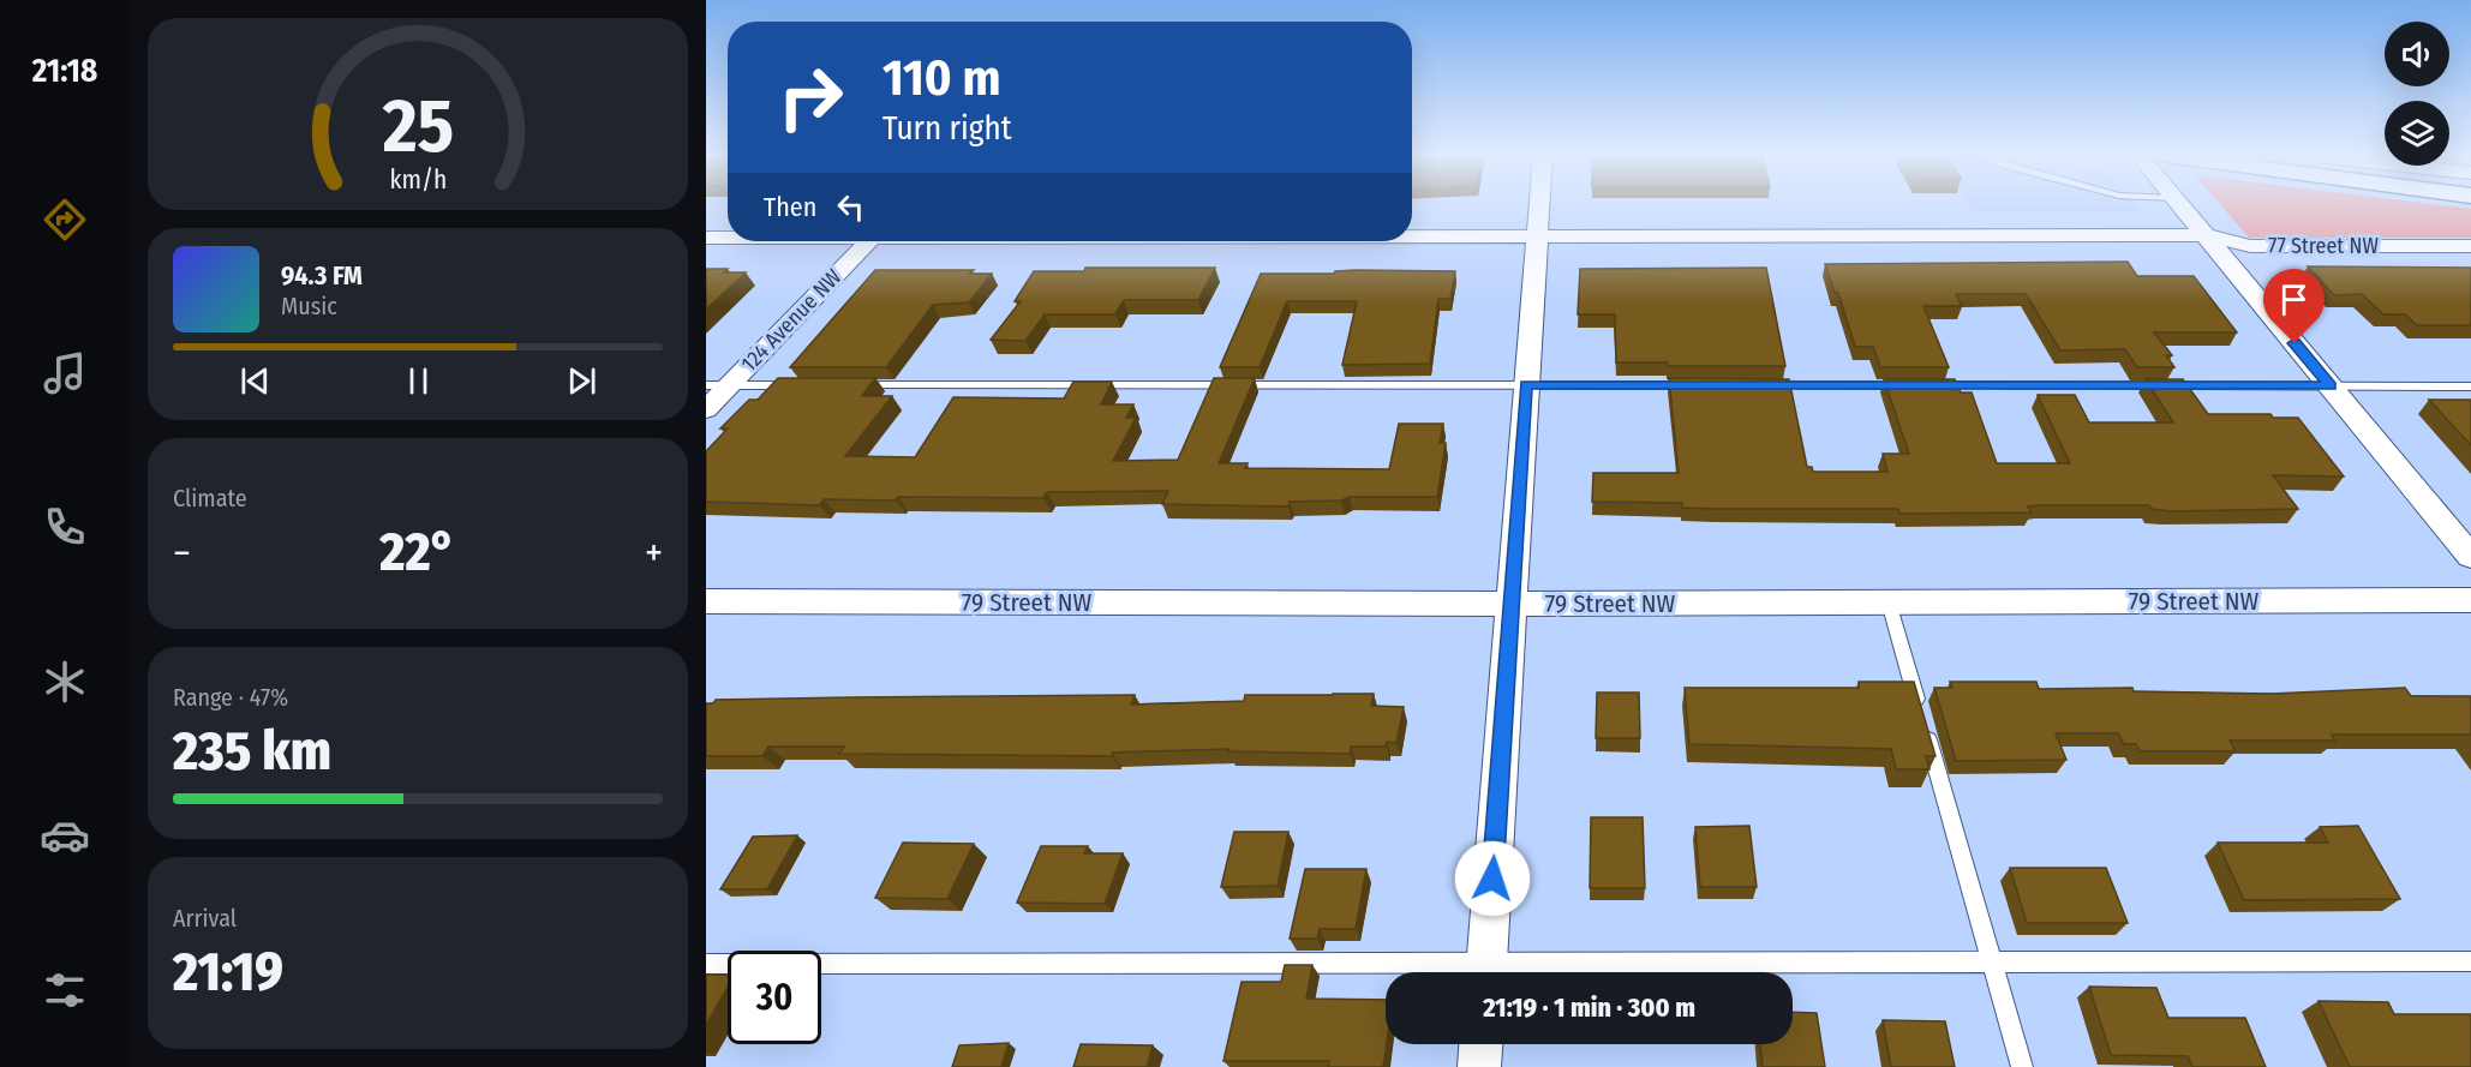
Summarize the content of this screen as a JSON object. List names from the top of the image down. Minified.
{"streets":{"street":["77 Street NW","124 Avenue NW","79 Street NW"]},"page":{"tabs":"21:18","turn":["110 m","Turn right"],"then":"Then","song":["94.3 FM","Music"],"tile":["Climate",["Range · 47%","235 km"],["Arrival","21:19"]],"heat":["−","22°","+"],"limit":"30","trip":"21:19 · 1 min · 300 m","gauge":["25","km/h"]}}
